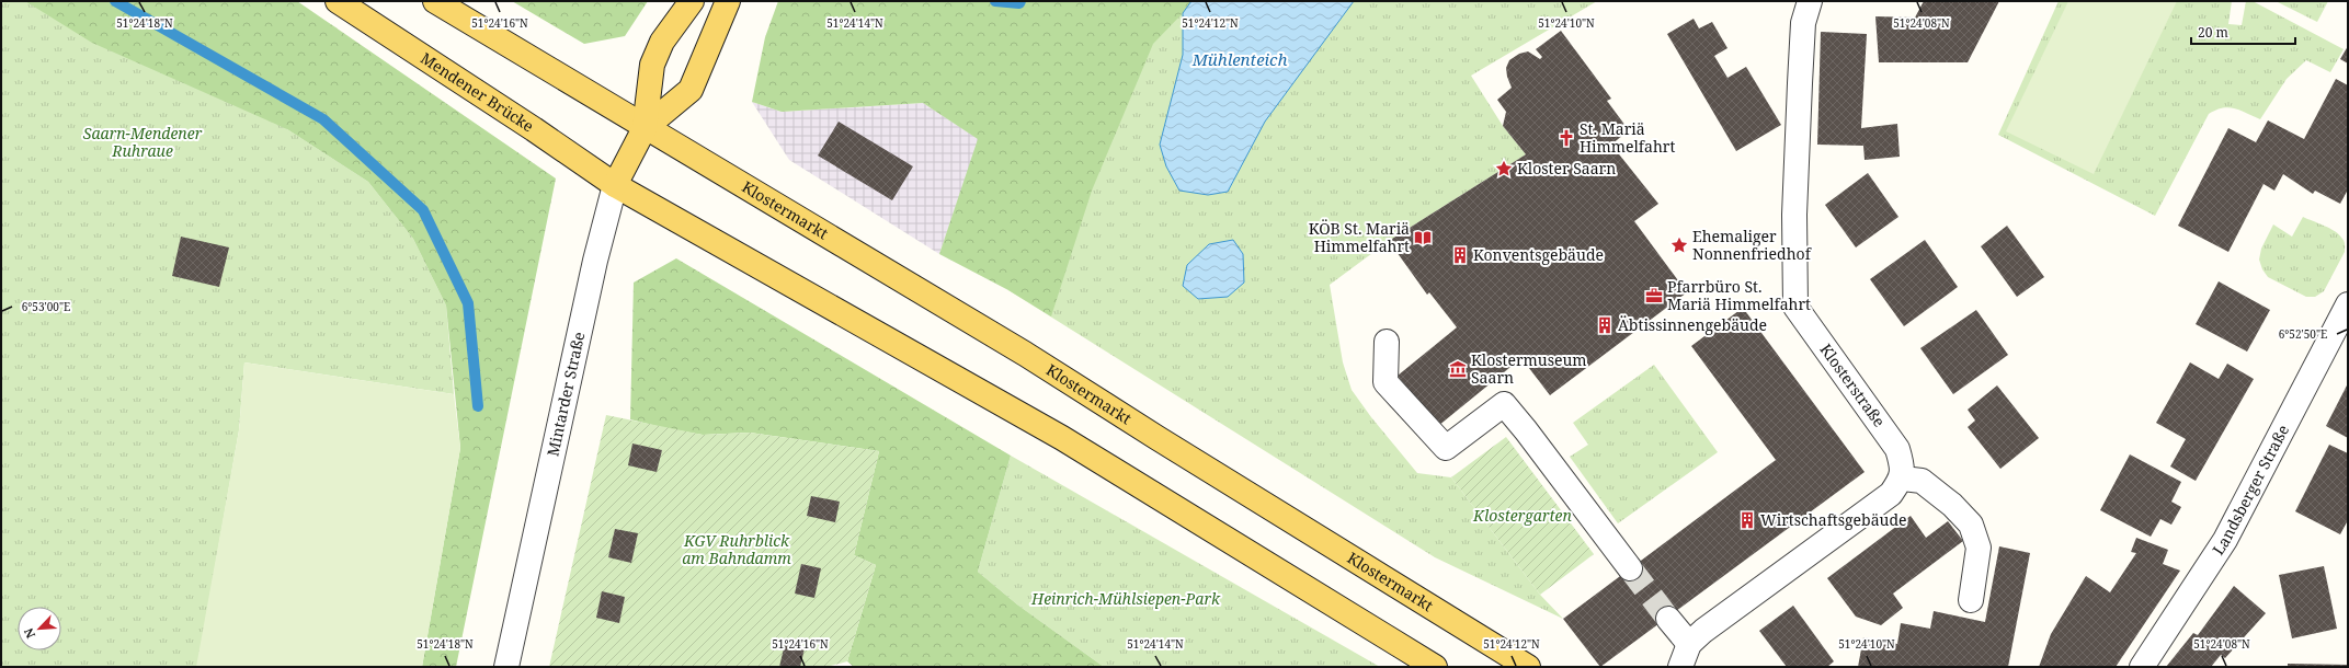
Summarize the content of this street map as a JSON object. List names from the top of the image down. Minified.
{"streets":{"main road":["Mendener Brücke","Klostermarkt","Mintarder Straße"],"street":["Klosterstraße","Landsberger Straße"]},"crossings":[["Mendener Brücke","Mintarder Straße"],["Klostermarkt","Mintarder Straße"]],"water":["Mühlenteich"],"parks":["Saarn-Mendener Ruhraue","Klostergarten","KGV Ruhrblick am Bahndamm","Heinrich-Mühlsiepen-Park"],"places":{"church":["St. Mariä Himmelfahrt"],"place":["Kloster Saarn","Ehemaliger Nonnenfriedhof"],"library":["KÖB St. Mariä Himmelfahrt"],"building":["Konventsgebäude","Äbtissinnengebäude","Wirtschaftsgebäude"],"office":["Pfarrbüro St. Mariä Himmelfahrt"],"museum":["Klostermuseum Saarn"]},"scale_bar":"20 m","north":"bottom left","coordinates":["51°24'18\"N","51°24'16\"N","51°24'14\"N","51°24'12\"N","51°24'10\"N","51°24'08\"N","6°53'00\"E","6°52'50\"E"]}
